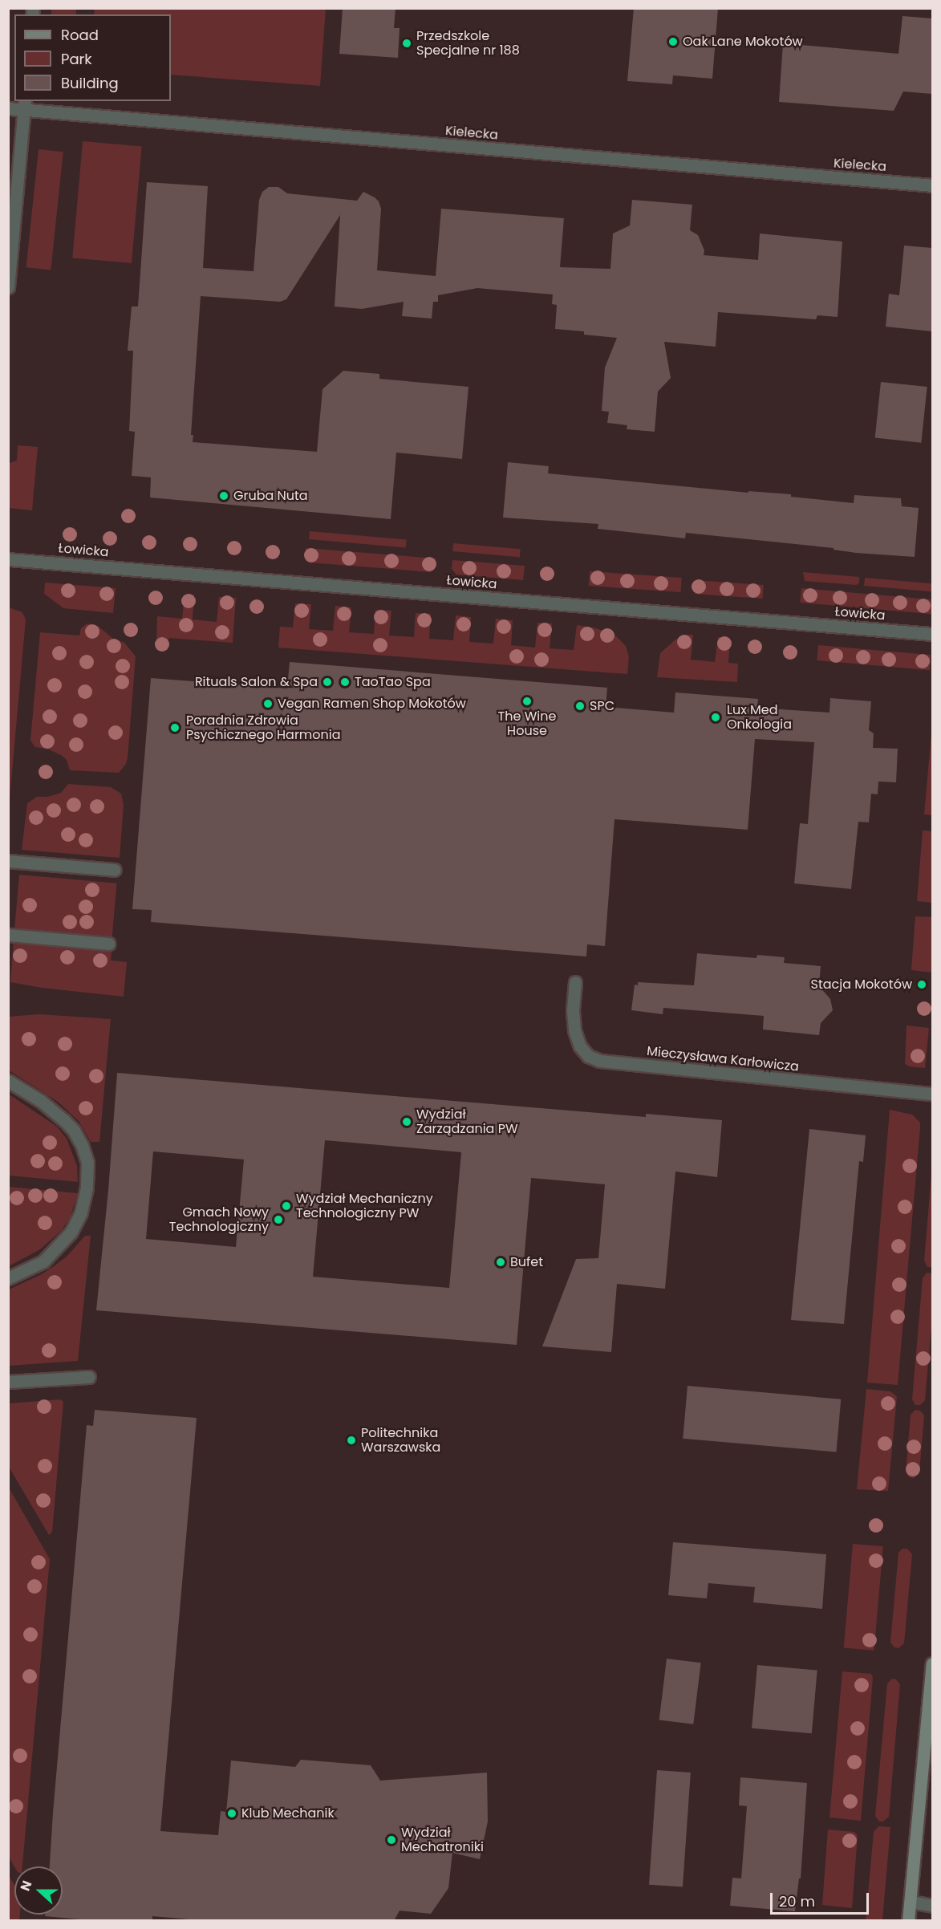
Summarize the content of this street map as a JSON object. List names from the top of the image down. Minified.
{"streets":{"street":["Kielecka","Łowicka","Mieczysława Karłowicza"]},"places":["Oak Lane Mokotów","Przedszkole Specjalne nr 188","Gruba Nuta","Rituals Salon & Spa","TaoTao Spa","The Wine House","Vegan Ramen Shop Mokotów","SPC","Lux Med Onkologia","Poradnia Zdrowia Psychicznego Harmonia","Stacja Mokotów","Wydział Zarządzania PW","Wydział Mechaniczny Technologiczny PW","Gmach Nowy Technologiczny","Bufet","Politechnika Warszawska","Klub Mechanik","Wydział Mechatroniki"],"legend":["Road","Park","Building"],"scale_bar":"20 m","north":"left"}
